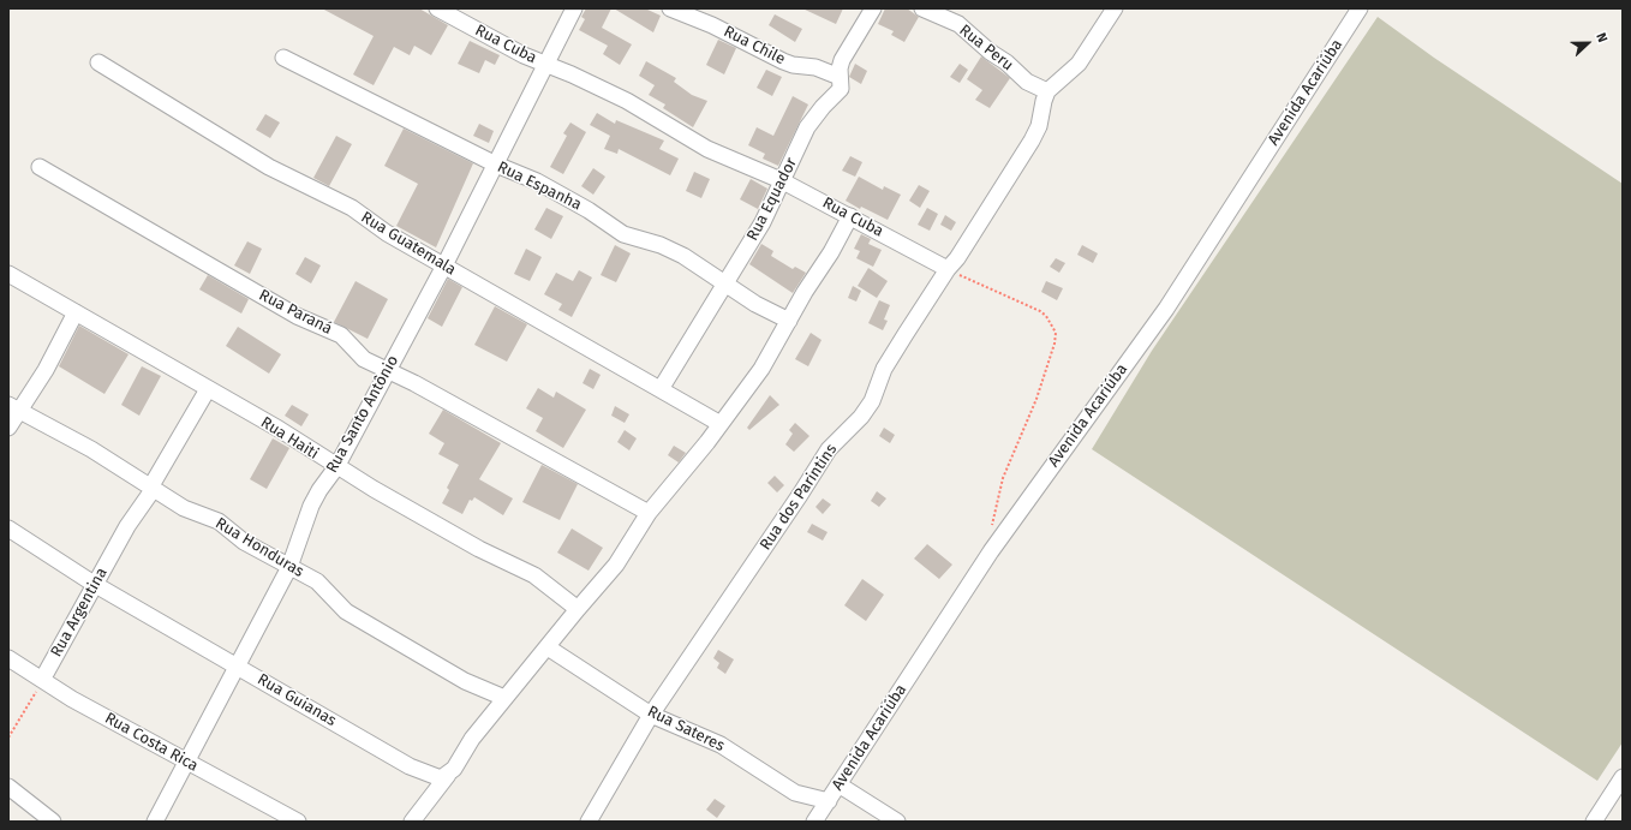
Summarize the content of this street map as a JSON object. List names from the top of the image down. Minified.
{"streets":{"street":["Rua Cuba","Rua Chile","Rua Peru","Avenida Acariúba","Rua Espanha","Rua Equador","Rua Guatemala","Rua Paraná","Rua Santo Antônio","Rua Haiti","Rua dos Parintins","Rua Honduras","Rua Argentina","Rua Guianas","Rua Sateres","Rua Costa Rica"]},"crossings":[["Rua Cuba","Rua Equador"],["Rua Cuba","Rua Santo Antônio"],["Rua Cuba","Rua dos Parintins"],["Rua Chile","Rua Equador"],["Rua Peru","Rua dos Parintins"],["Avenida Acariúba","Rua Sateres"],["Rua Espanha","Rua Equador"],["Rua Espanha","Rua Santo Antônio"],["Rua Equador","Rua Guatemala"],["Rua Guatemala","Rua Santo Antônio"],["Rua Paraná","Rua Santo Antônio"],["Rua Santo Antônio","Rua Haiti"],["Rua Santo Antônio","Rua Honduras"],["Rua Santo Antônio","Rua Guianas"],["Rua Santo Antônio","Rua Costa Rica"],["Rua Haiti","Rua Argentina"],["Rua dos Parintins","Rua Sateres"],["Rua Honduras","Rua Argentina"],["Rua Argentina","Rua Guianas"],["Rua Argentina","Rua Costa Rica"]],"north":"right"}
